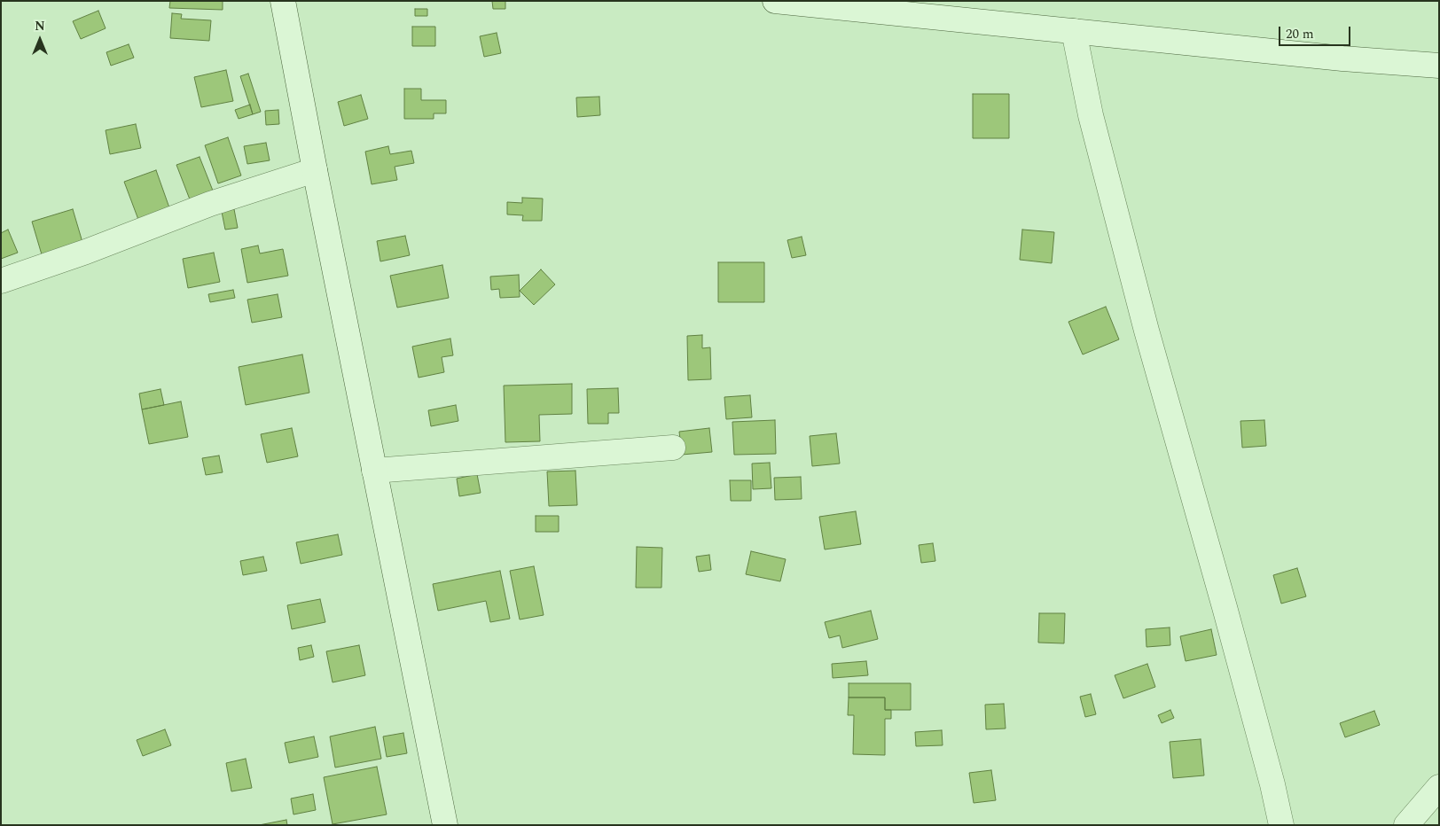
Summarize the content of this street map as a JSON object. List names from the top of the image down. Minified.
{"scale_bar":"20 m","north":"top"}
